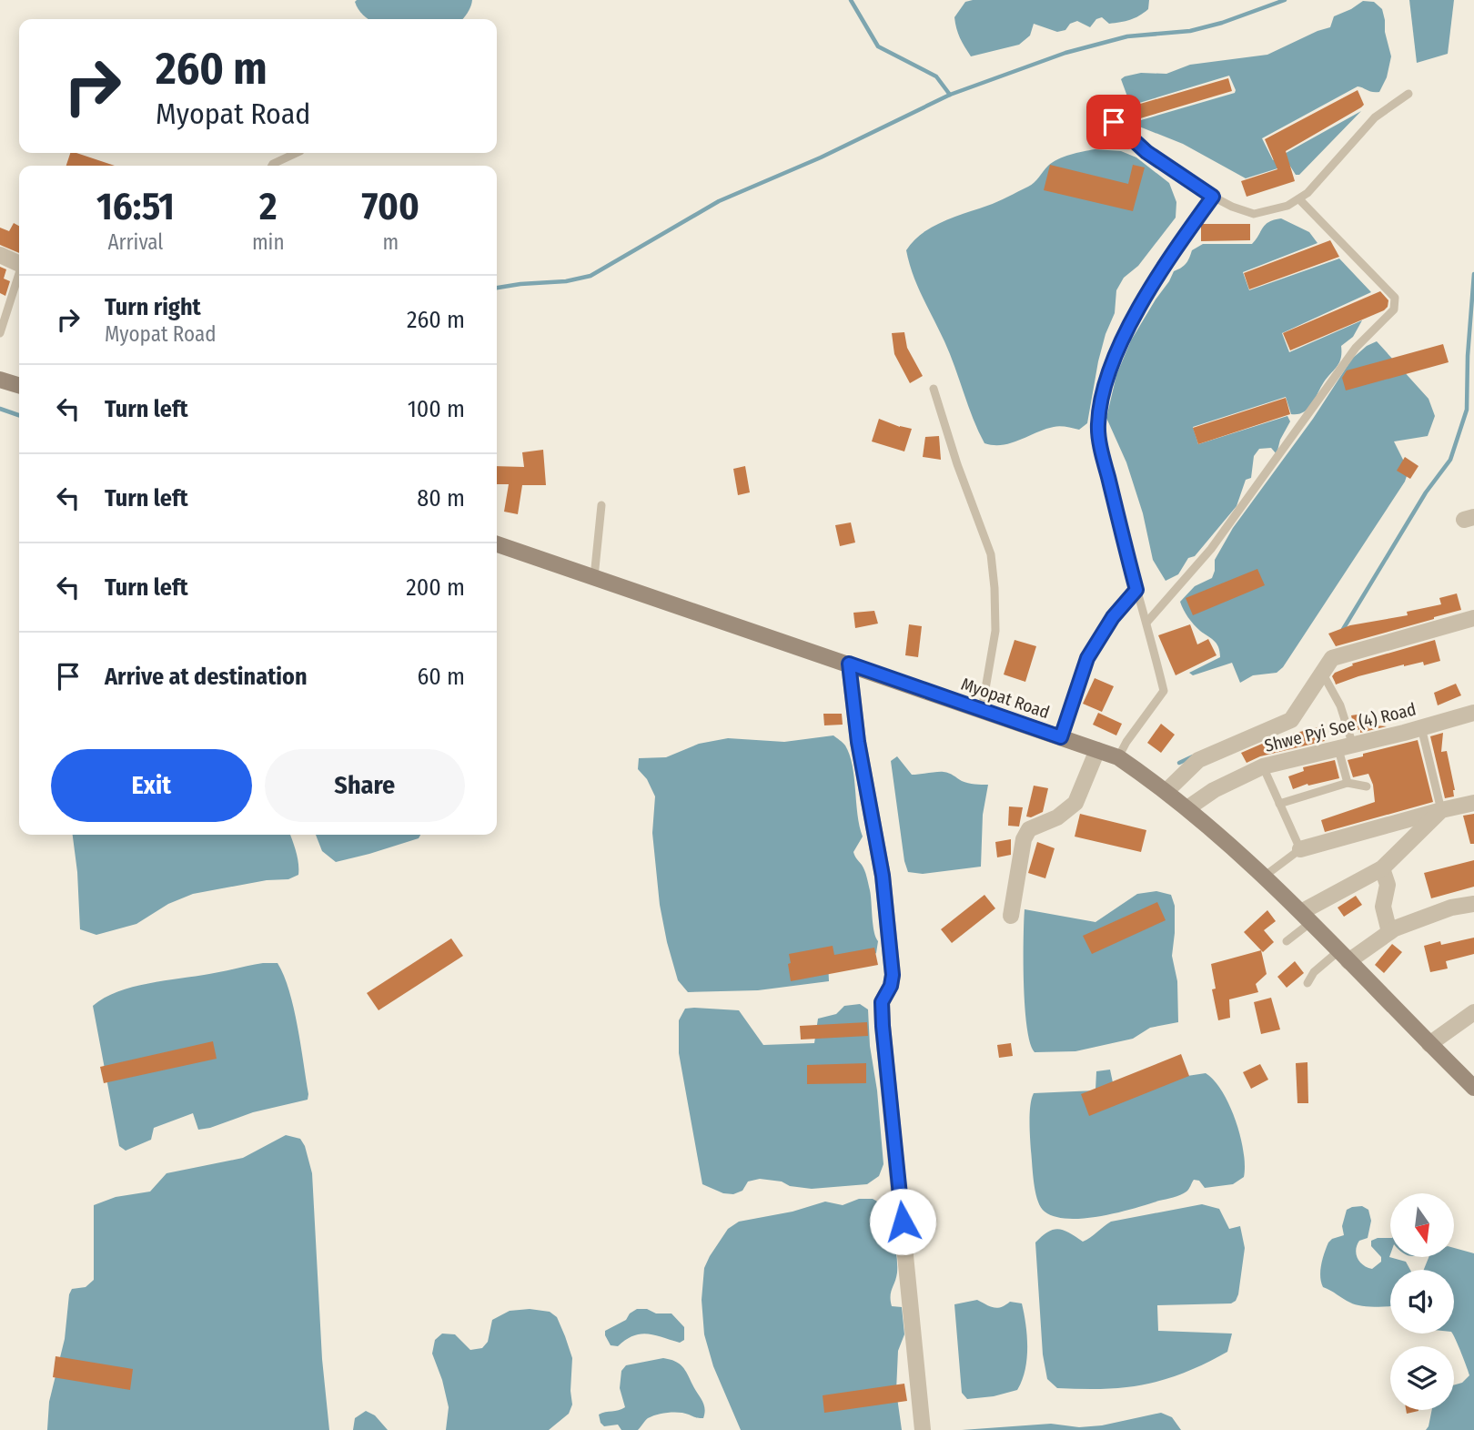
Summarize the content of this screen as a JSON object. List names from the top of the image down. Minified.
{"streets":{"main road":["Myopat Road"],"street":["Shwe Pyi Soe (4) Road"]},"crossings":[["Myopat Road","Shwe Pyi Soe (4) Road"]],"north":"bottom","page":{"turn":["260 m","Myopat Road"],"eta":["16:51","Arrival","2","min","700","m"],"list":[{"name":"Turn right","note":"Myopat Road","value":"260 m"},{"name":"Turn left","value":"100 m"},{"name":"Turn left","value":"80 m"},{"name":"Turn left","value":"200 m"},{"name":"Arrive at destination","value":"60 m"}],"buttons":["Exit","Share"]}}
